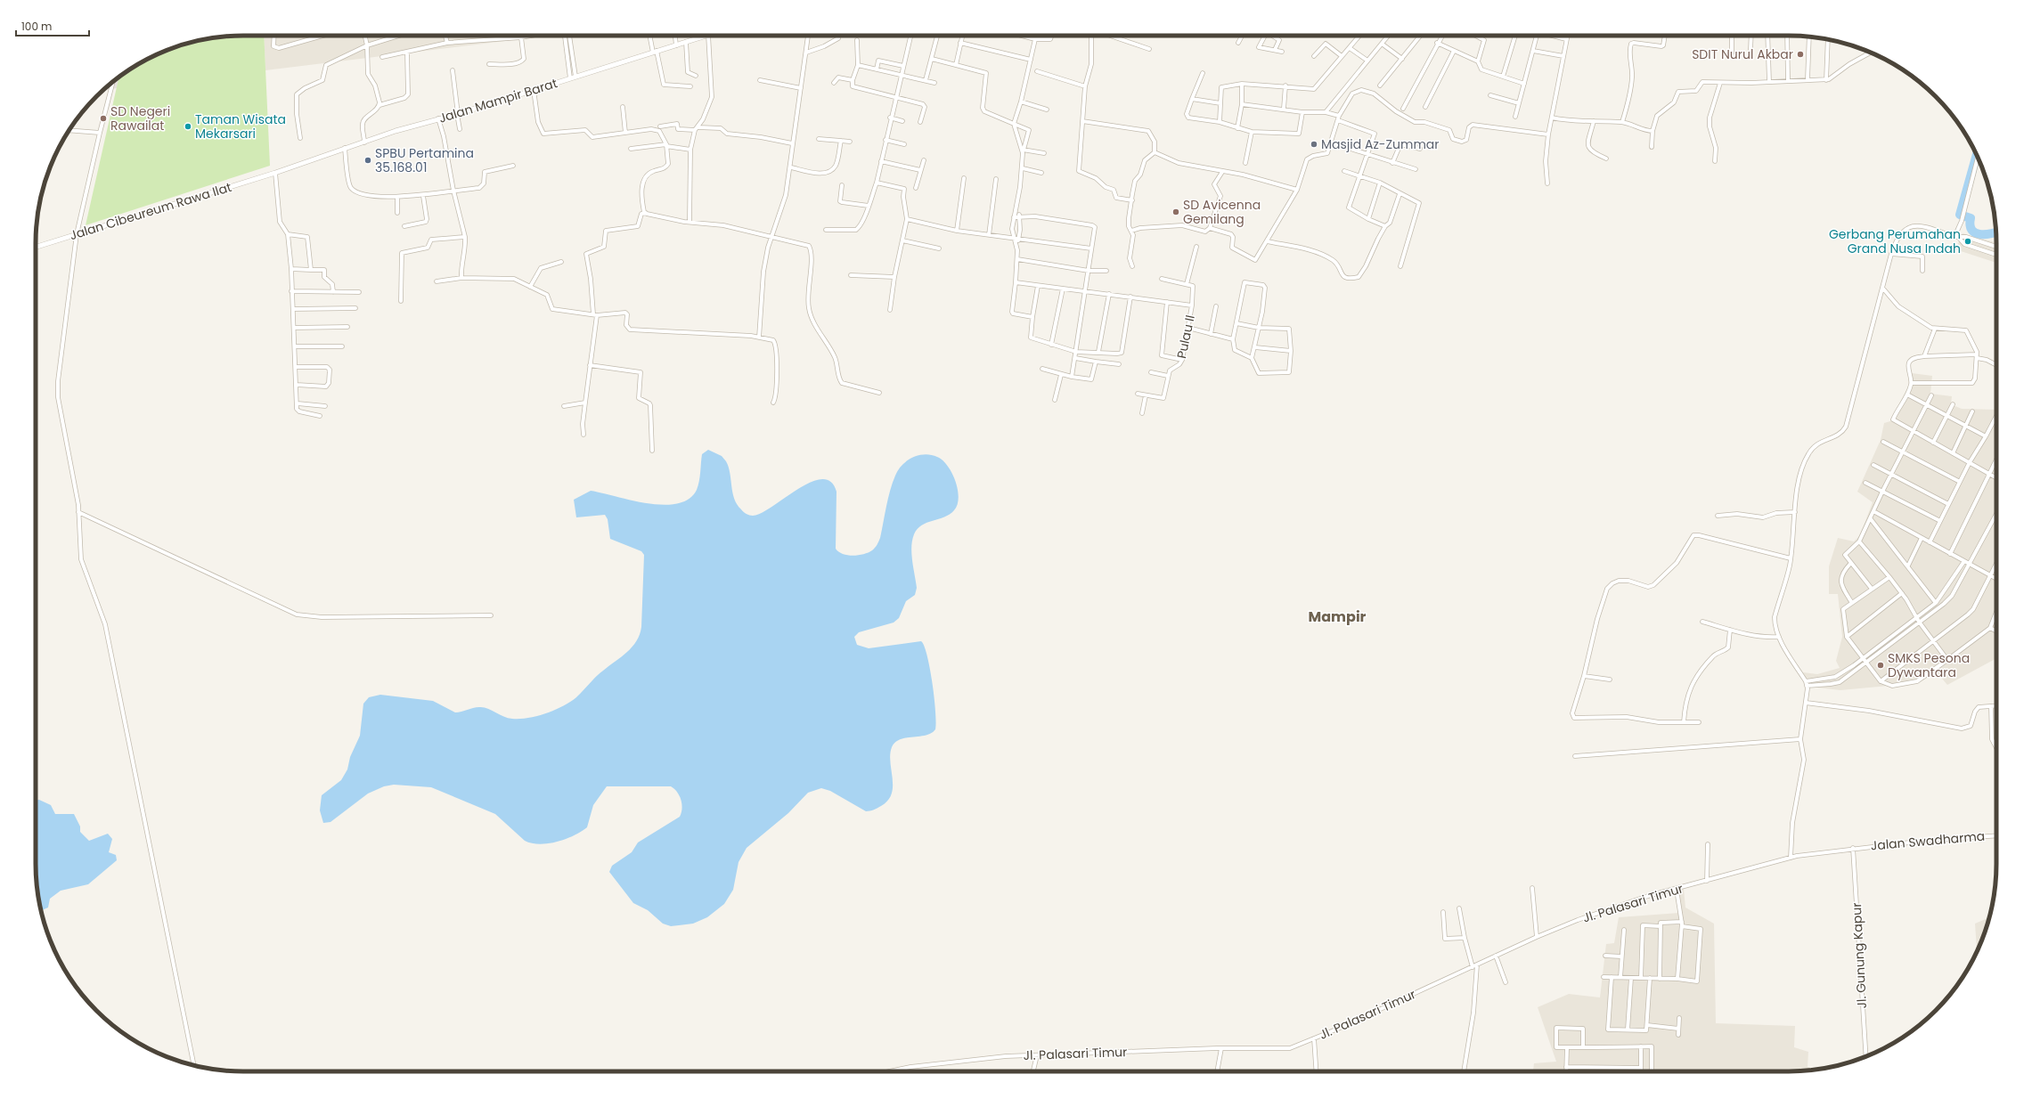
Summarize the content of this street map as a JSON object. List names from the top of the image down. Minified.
{"streets":{"street":["Jalan Mampir Barat","Jalan Cibeureum Rawa Ilat","Pulau II","Jalan Swadharma","Jl. Palasari Timur","Jl. Gunung Kapur"]},"crossings":[["Jalan Mampir Barat","Jalan Cibeureum Rawa Ilat"],["Jalan Swadharma","Jl. Palasari Timur"],["Jalan Swadharma","Jl. Gunung Kapur"],["Jl. Palasari Timur","Jl. Gunung Kapur"]],"districts":["Mampir"],"places":["SDIT Nurul Akbar","SD Negeri Rawailat","Taman Wisata Mekarsari","Masjid Az-Zummar","SPBU Pertamina 35.168.01","SD Avicenna Gemilang","Gerbang Perumahan Grand Nusa Indah","SMKS Pesona Dywantara"],"scale_bar":"100 m"}
